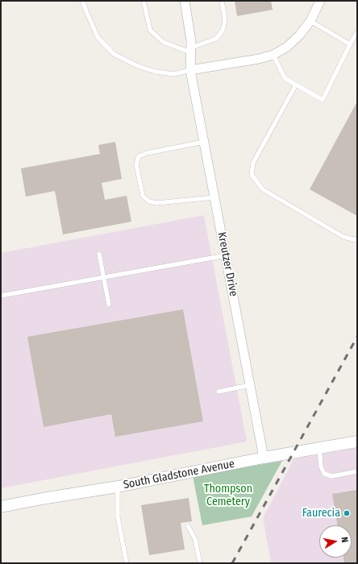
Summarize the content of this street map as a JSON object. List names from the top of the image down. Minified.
{"streets":{"street":["Kreutzer Drive","South Gladstone Avenue"]},"crossings":[["Kreutzer Drive","South Gladstone Avenue"]],"parks":["Thompson Cemetery"],"places":["Faurecia"],"north":"right"}
